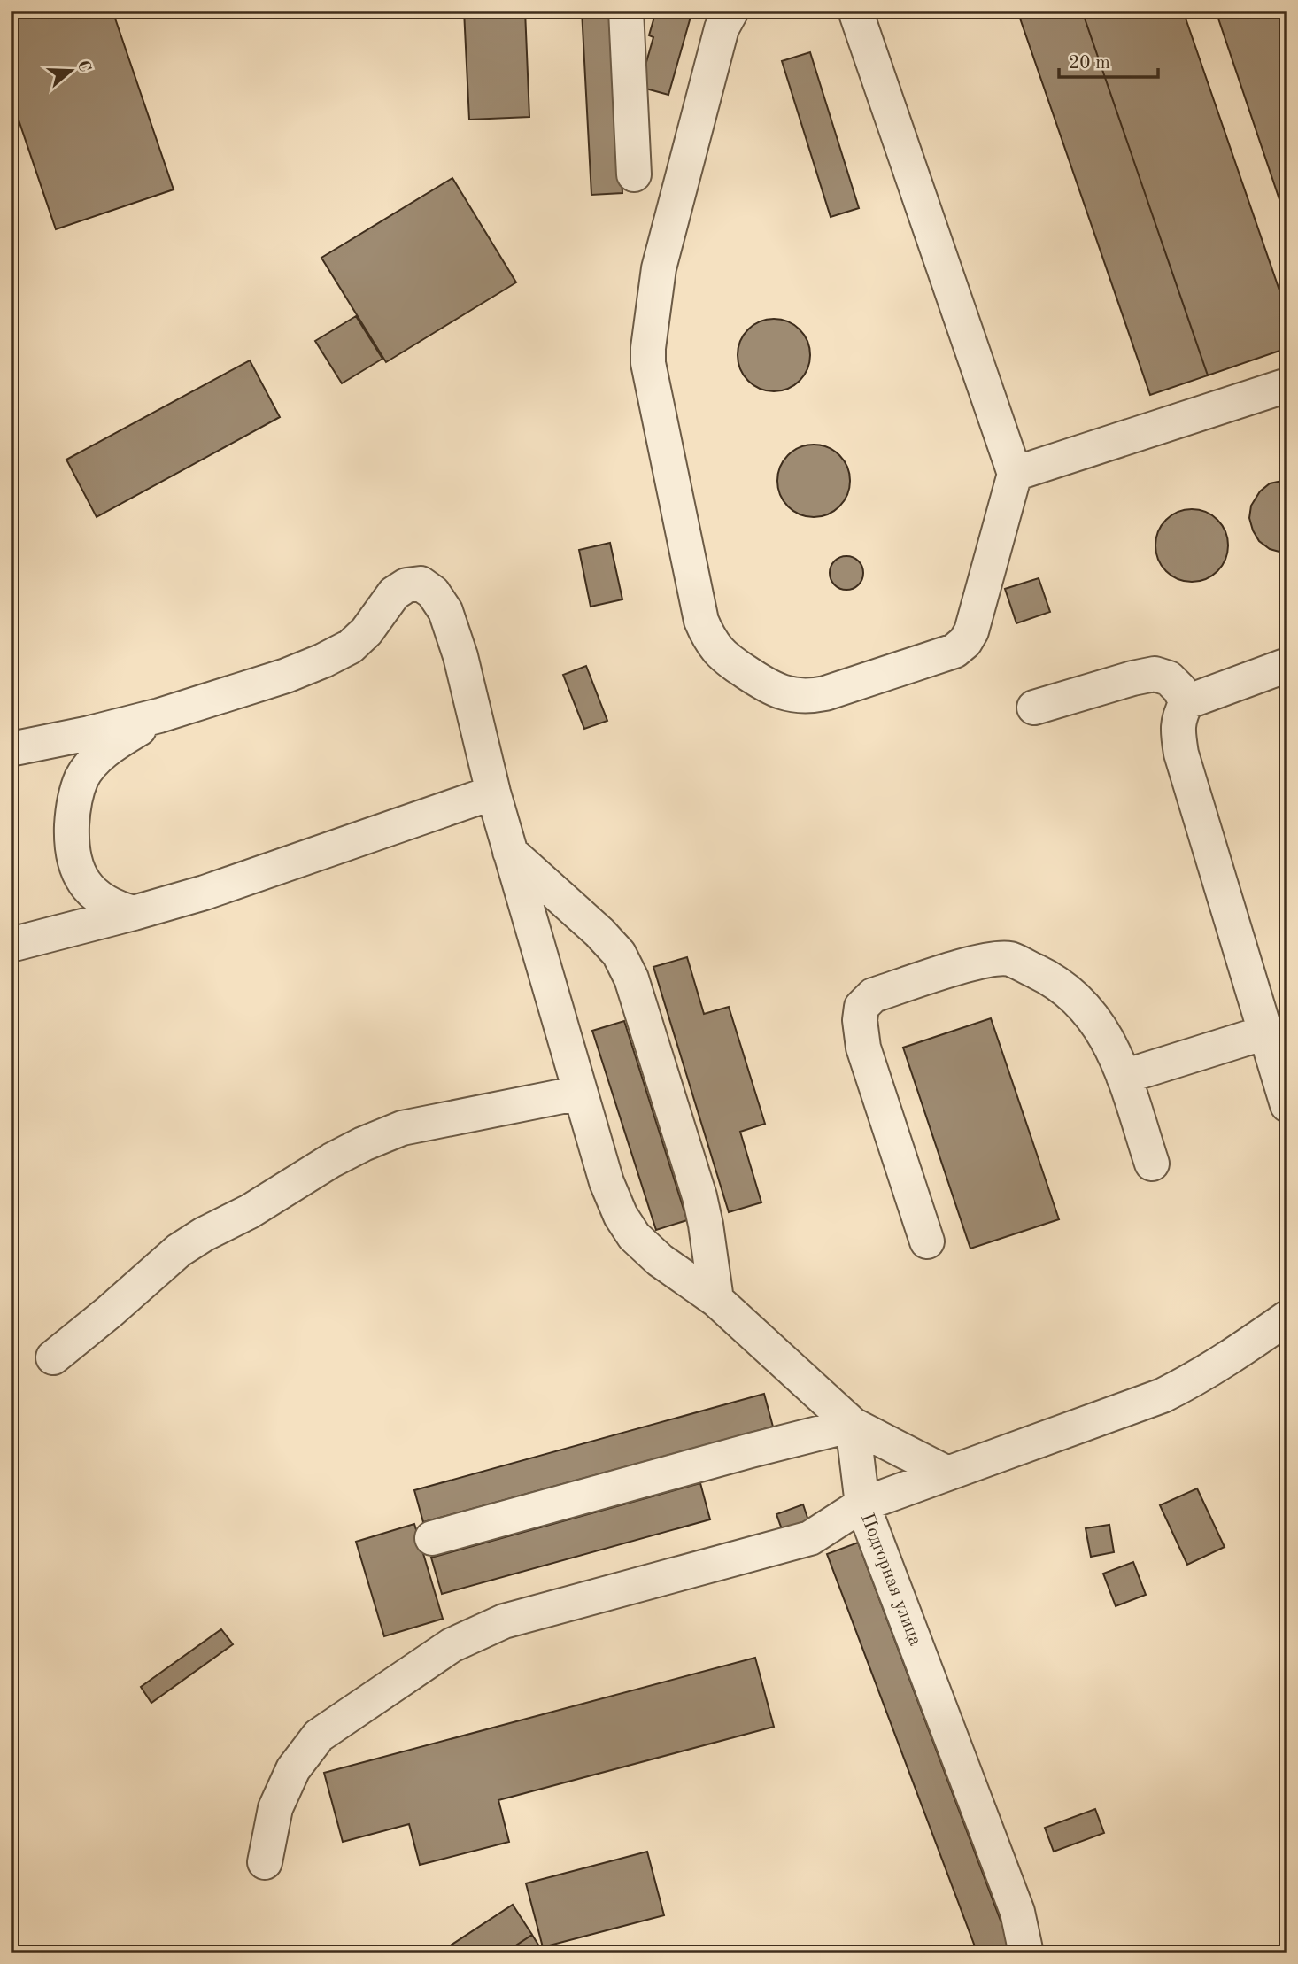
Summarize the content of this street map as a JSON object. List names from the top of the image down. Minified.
{"streets":{"street":["Подгорная улица"]},"scale_bar":"20 m","north":"right"}
